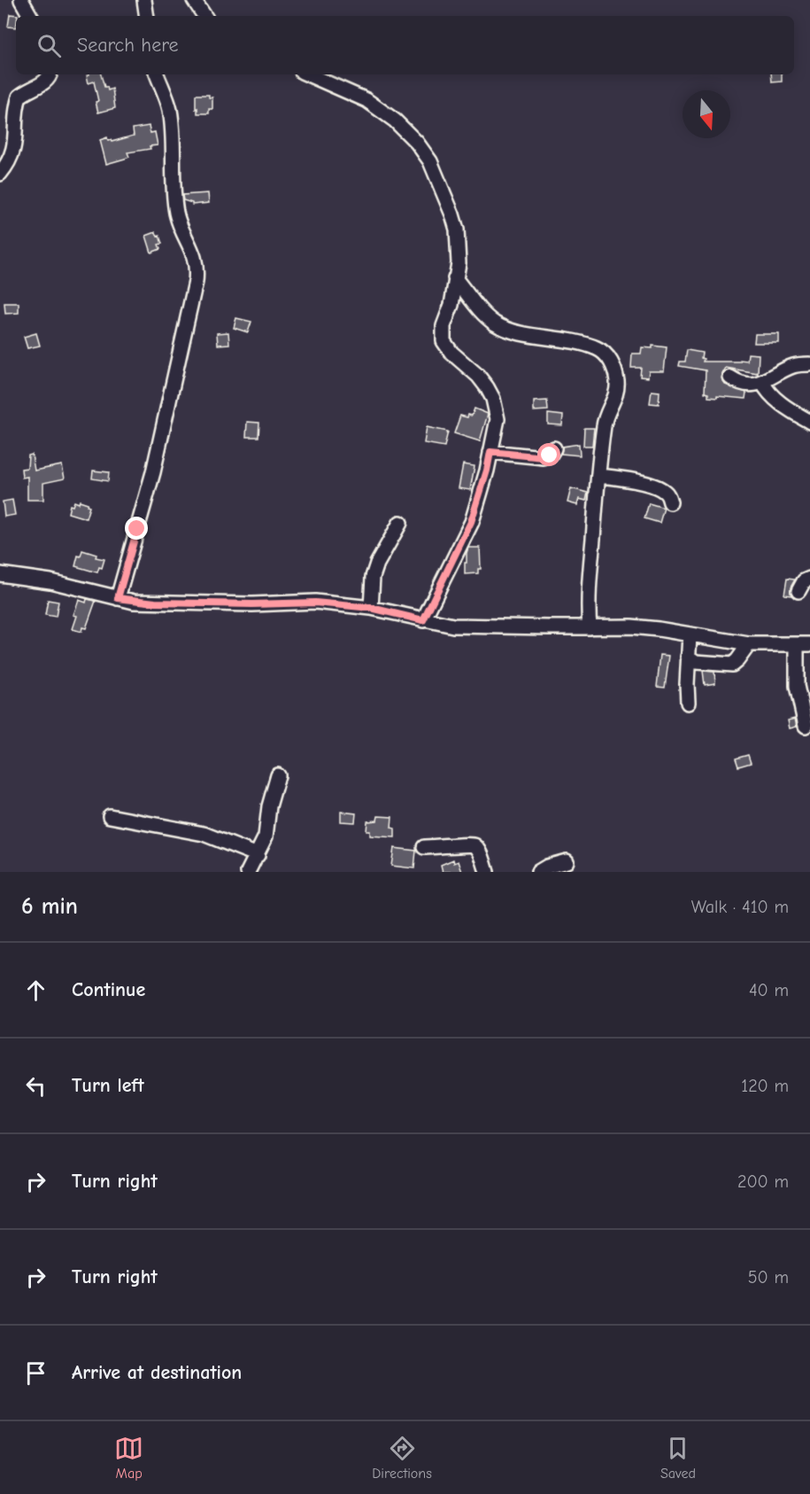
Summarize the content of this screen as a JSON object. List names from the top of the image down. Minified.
{"north":"bottom","page":{"search":"Search here","heading":["6 min","Walk · 410 m"],"list":[["Continue","40 m"],["Turn left","120 m"],["Turn right","200 m"],["Turn right","50 m"],"Arrive at destination"],"nav":["Map","Directions","Saved"]}}
